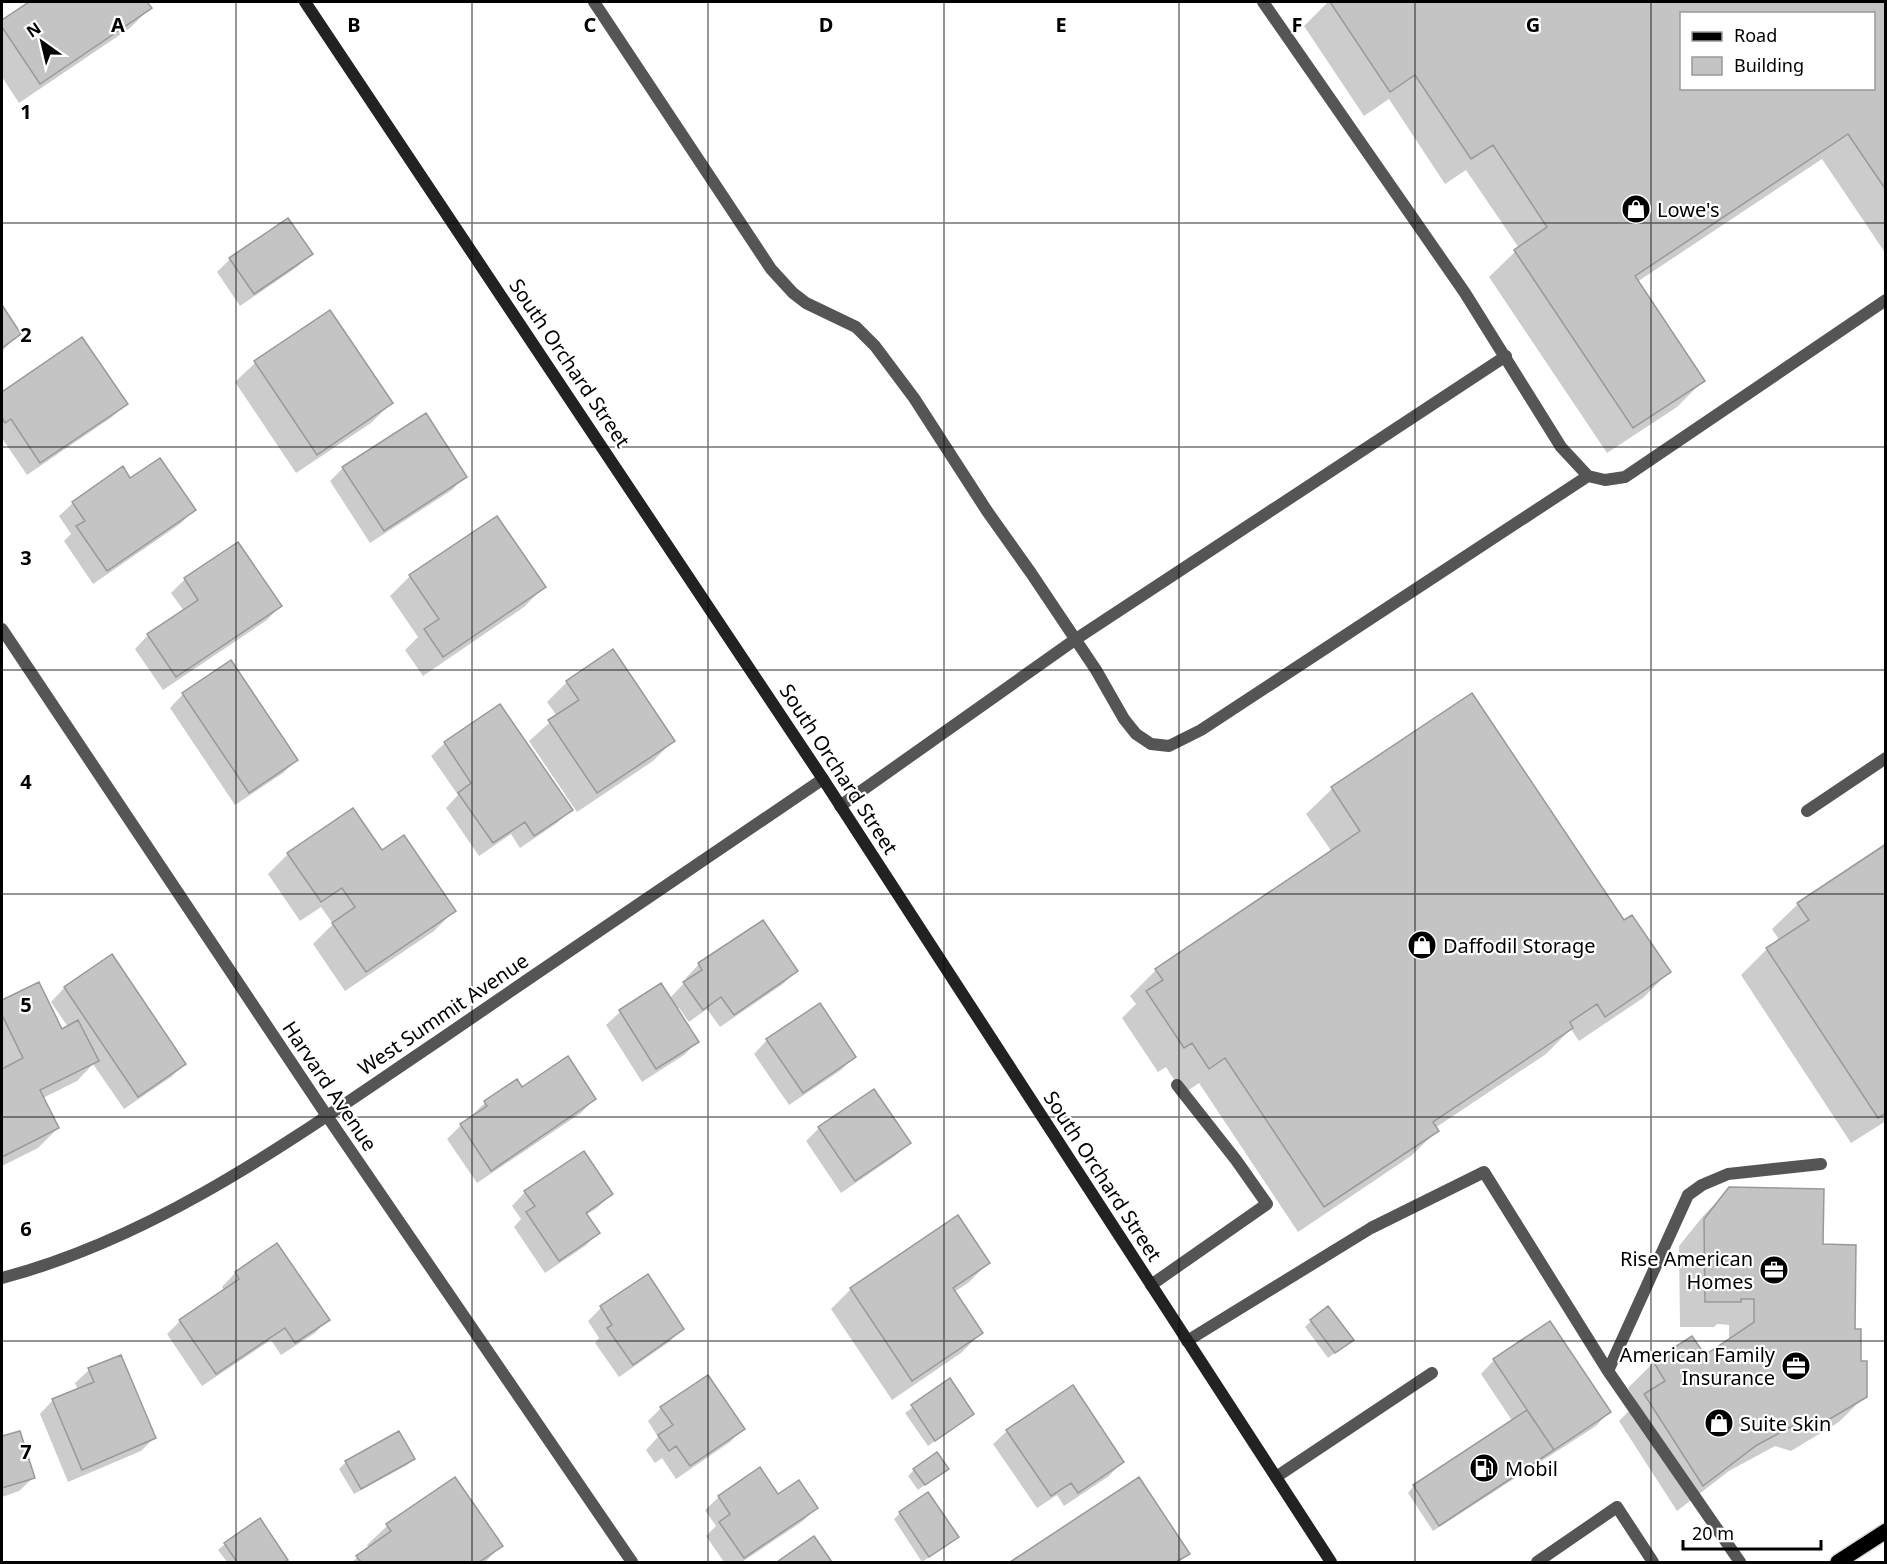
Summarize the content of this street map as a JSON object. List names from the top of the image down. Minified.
{"streets":{"main road":["South Orchard Street"],"street":["West Summit Avenue","Harvard Avenue"]},"crossings":[["South Orchard Street","West Summit Avenue"],["West Summit Avenue","Harvard Avenue"]],"places":{"shop":["Lowe's","Daffodil Storage","Suite Skin"],"office":["Rise American Homes","American Family Insurance"],"fuel station":["Mobil"]},"legend":["Road","Building"],"scale_bar":"20 m","north":"top left","grid":{"columns":["A","B","C","D","E","F","G"],"rows":["1","2","3","4","5","6","7"]}}
